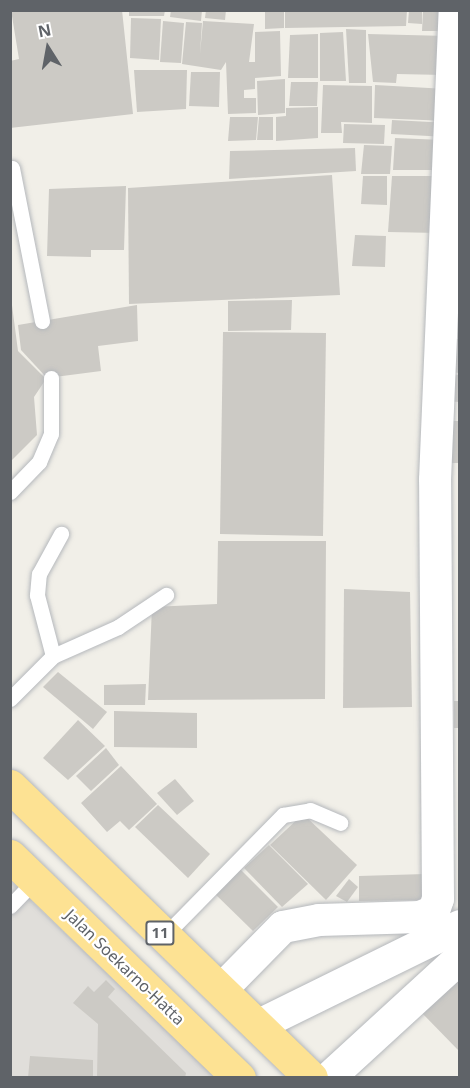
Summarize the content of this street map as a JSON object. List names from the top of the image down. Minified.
{"streets":{"highway":["11","Jalan Soekarno-Hatta"]},"north":"top"}
